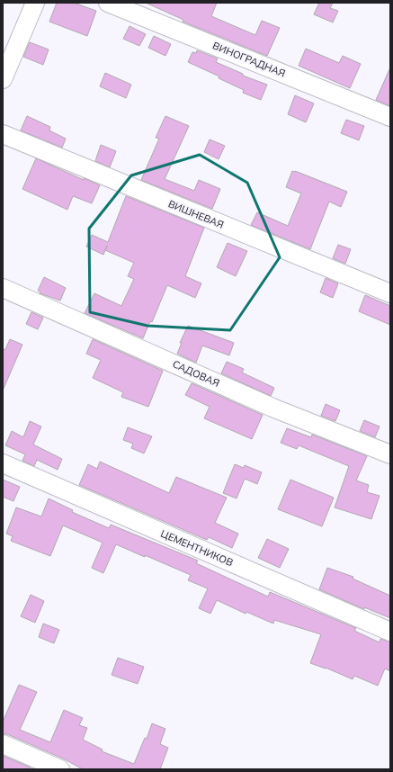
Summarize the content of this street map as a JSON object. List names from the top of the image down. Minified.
{"streets":{"street":["ВИНОГРАДНАЯ","ВИШНЕВАЯ","САДОВАЯ","ЦЕМЕНТНИКОВ"]}}
